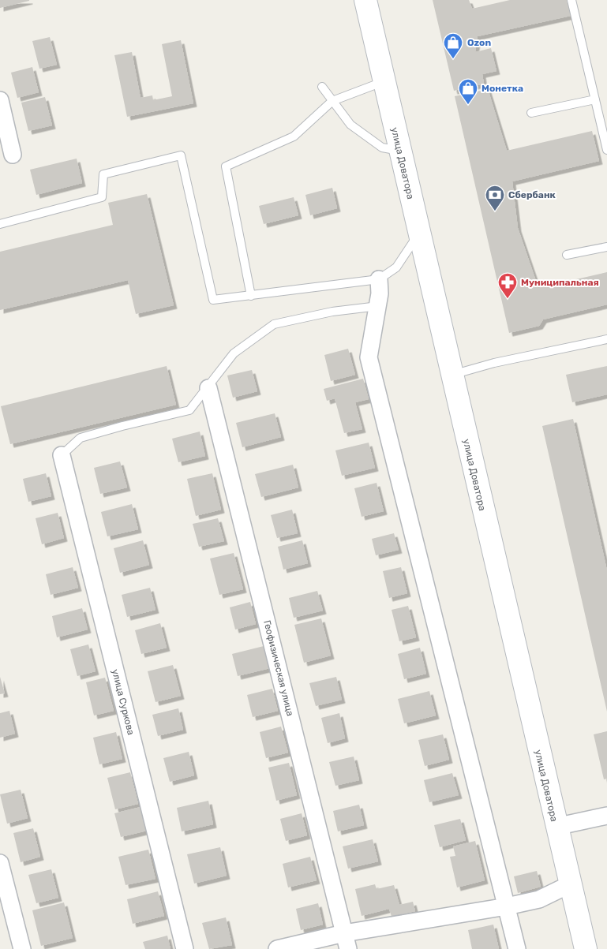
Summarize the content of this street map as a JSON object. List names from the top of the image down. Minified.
{"streets":{"main road":["улица Доватора"],"street":["Геофизическая улица","улица Суркова"]},"places":{"shop":["Ozon","Монетка"],"bank":["Сбербанк"],"pharmacy":["Муниципальная"]}}
